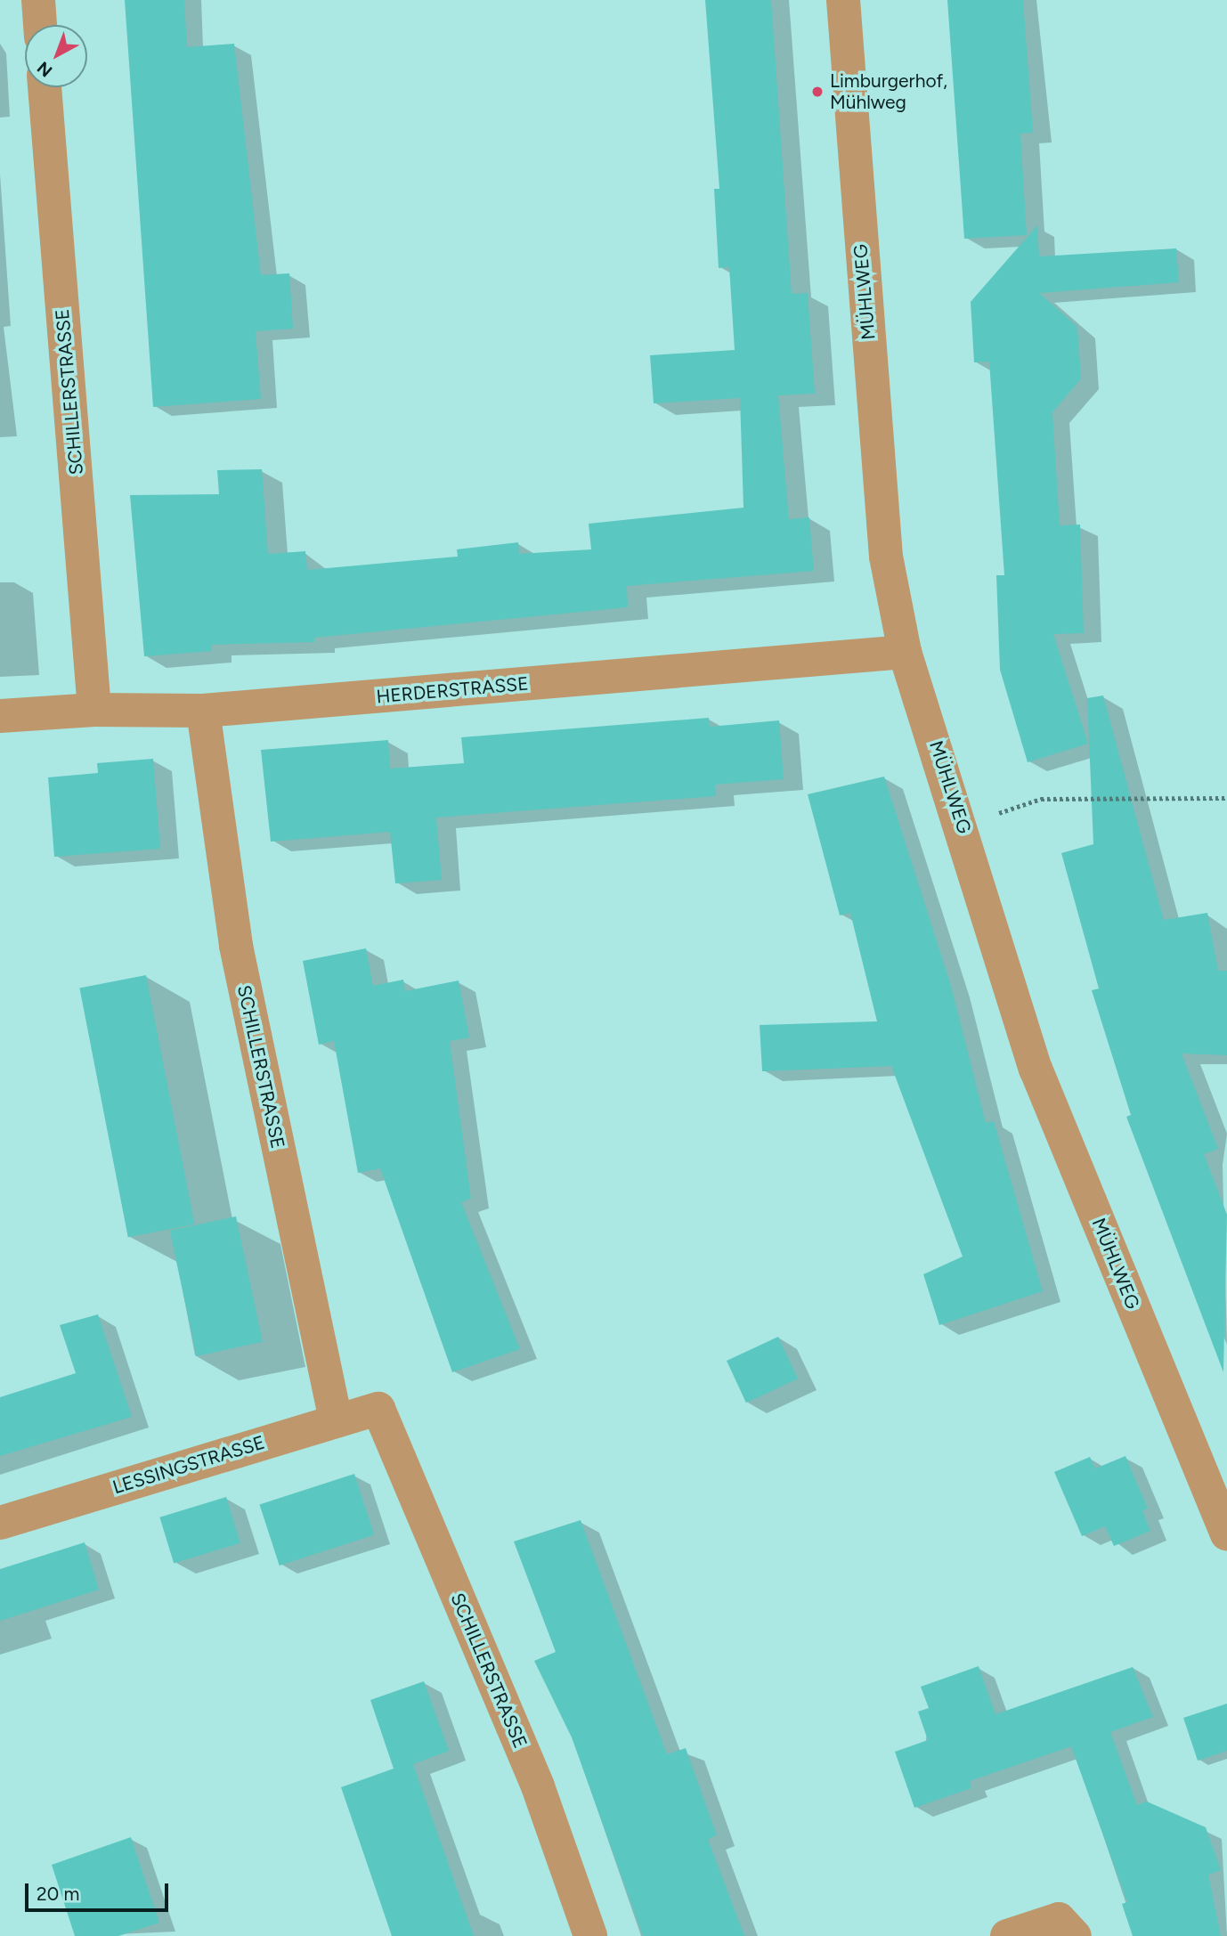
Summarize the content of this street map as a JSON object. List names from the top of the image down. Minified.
{"streets":{"street":["MÜHLWEG","SCHILLERSTRASSE","HERDERSTRASSE","LESSINGSTRASSE"]},"crossings":[["MÜHLWEG","HERDERSTRASSE"],["SCHILLERSTRASSE","HERDERSTRASSE"],["SCHILLERSTRASSE","LESSINGSTRASSE"]],"places":["Limburgerhof, Mühlweg"],"scale_bar":"20 m","north":"bottom left"}
